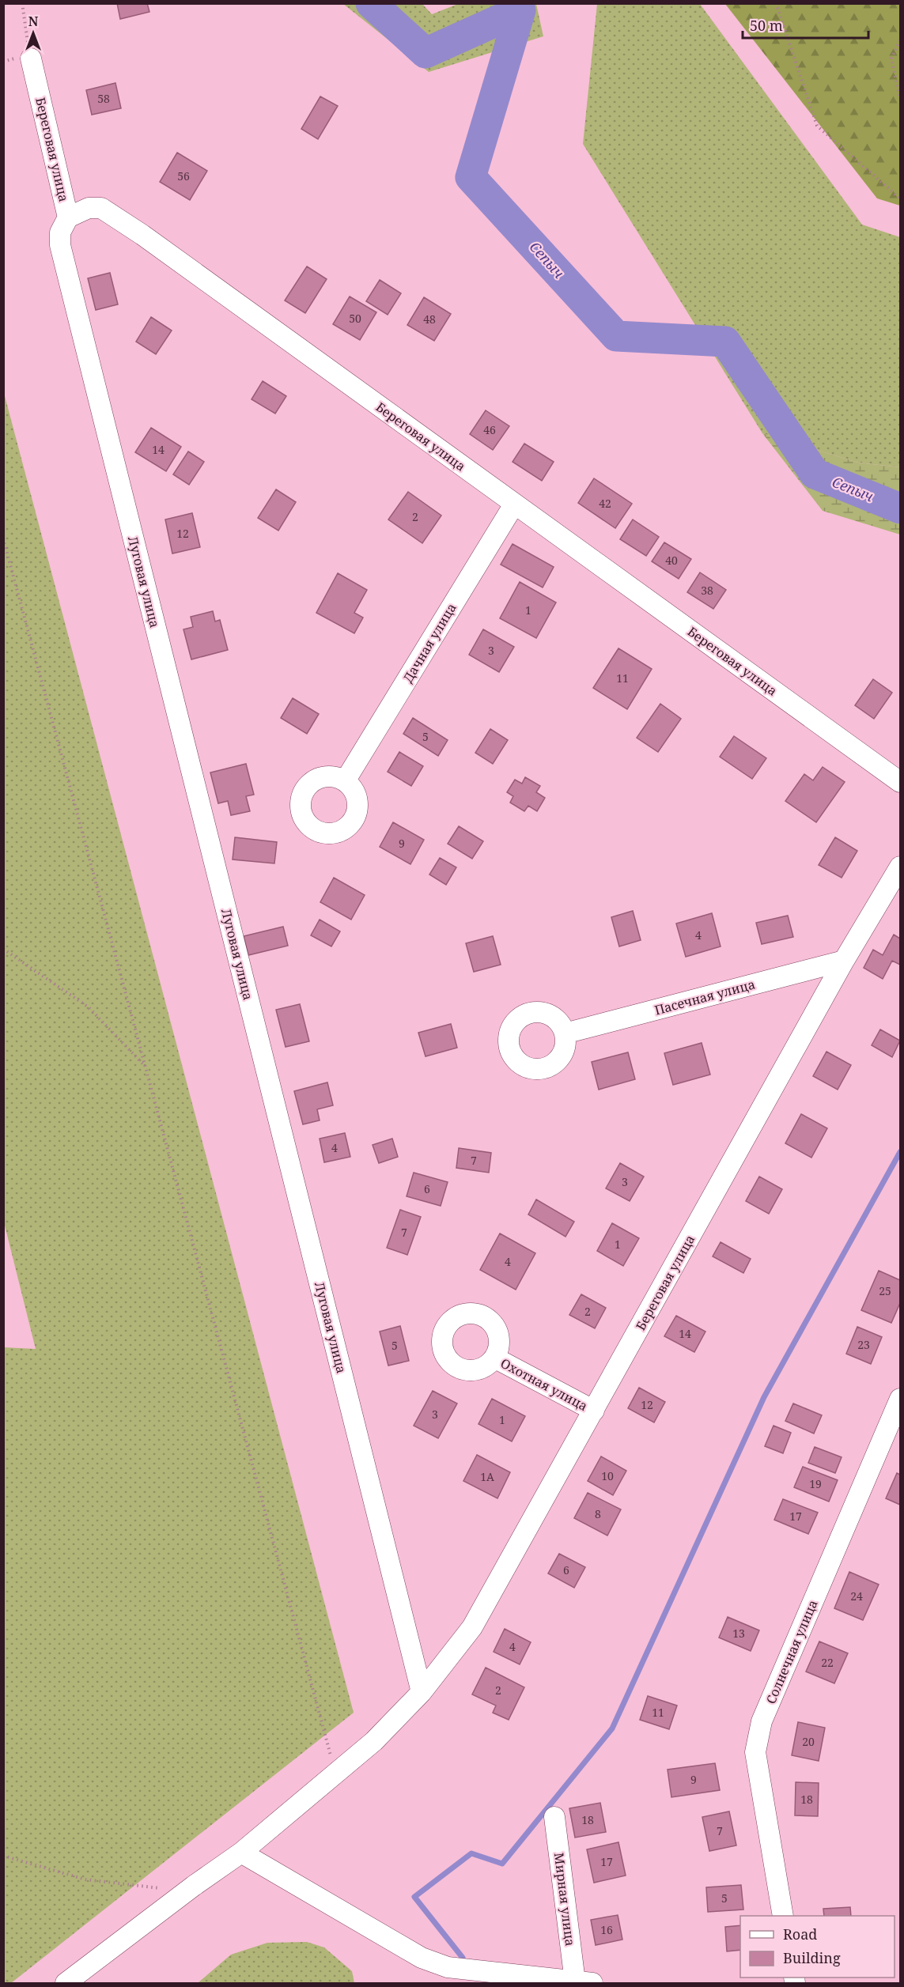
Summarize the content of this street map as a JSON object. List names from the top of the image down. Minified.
{"streets":{"street":["Береговая улица","Луговая улица","Дачная улица","Пасечная улица","Охотная улица","Солнечная улица","Мирная улица"]},"crossings":[["Береговая улица","Луговая улица"],["Береговая улица","Дачная улица"],["Береговая улица","Пасечная улица"],["Береговая улица","Охотная улица"]],"water":["Сепыч"],"house_numbers":["58","56","50","48","46","14","42","2","12","40","38","1","3","11","5","9","4","4","7","3","6","7","1","4","25","2","14","23","5","12","3","1","10","1А","19","8","17","6","24","13","4","22","2","11","20","9","18","18","7","17","5","16"],"legend":["Road","Building"],"scale_bar":"50 m","north":"top"}
